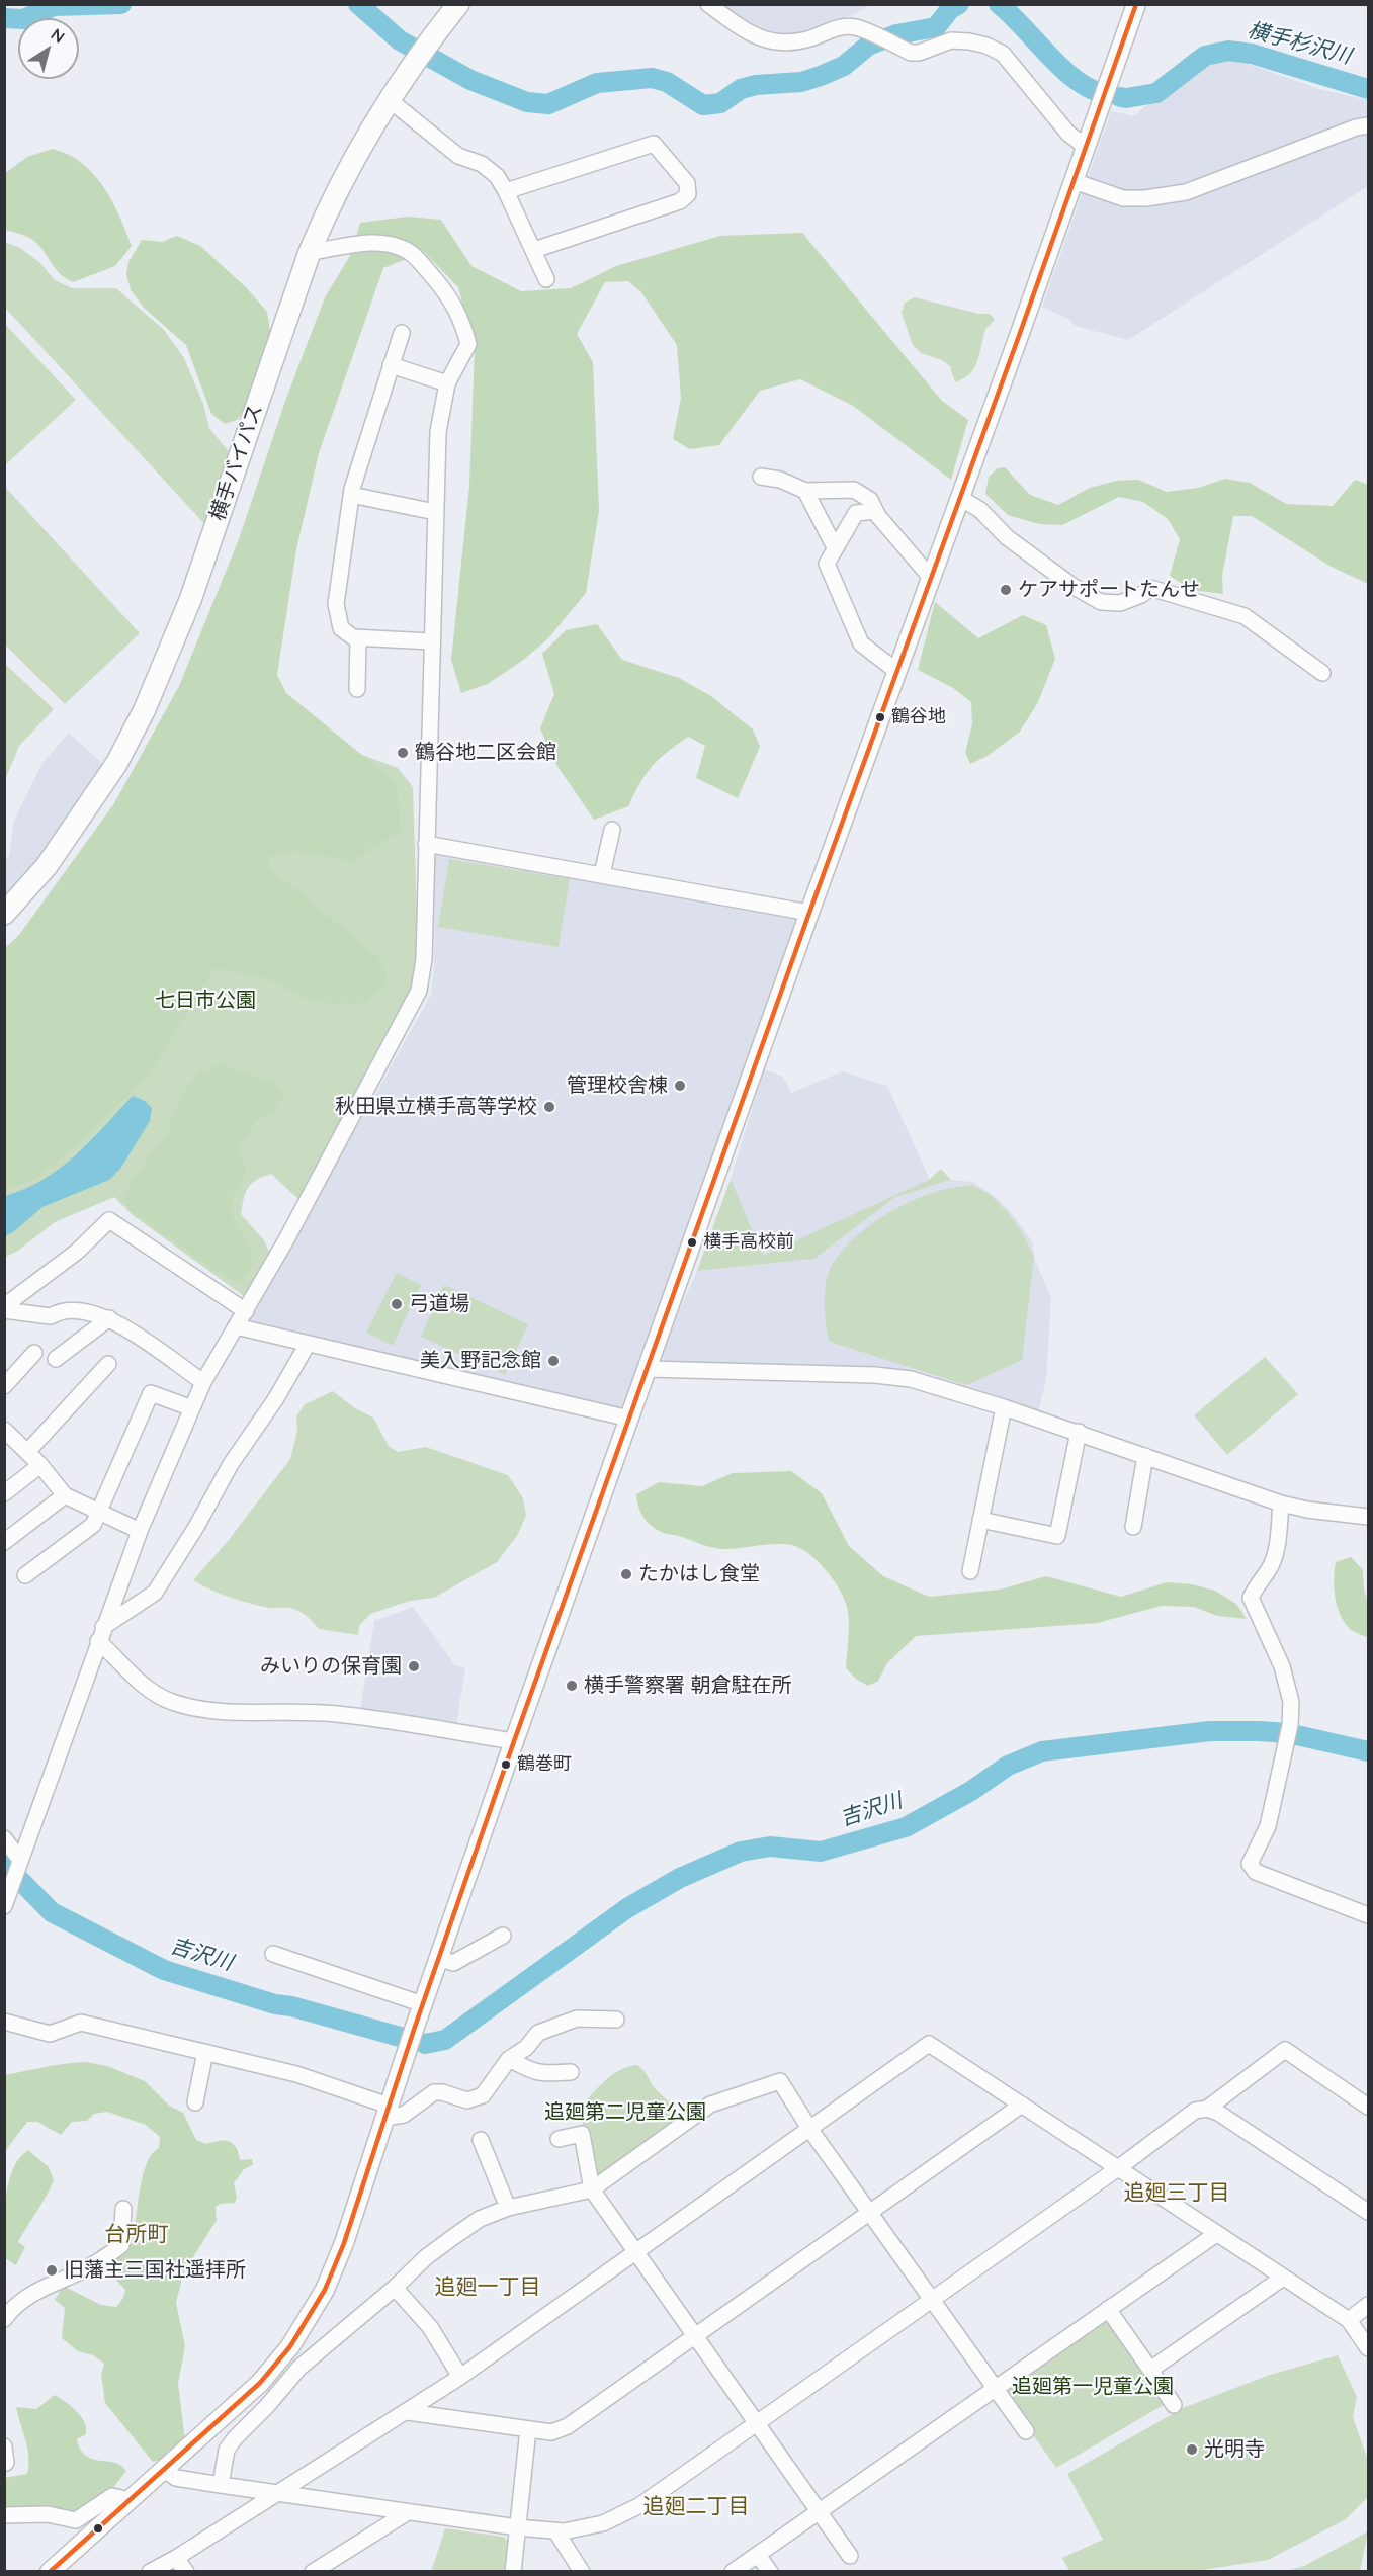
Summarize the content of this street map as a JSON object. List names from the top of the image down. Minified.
{"streets":{"highway":["横手バイパス"]},"districts":["追廻三丁目","台所町","追廻一丁目","追廻二丁目"],"water":["横手杉沢川","吉沢川"],"parks":["七日市公園","追廻第二児童公園","追廻第一児童公園"],"places":["ケアサポートたんせ","鶴谷地","鶴谷地二区会館","管理校舎棟","秋田県立横手高等学校","横手高校前","弓道場","美入野記念館","たかはし食堂","みいりの保育園","横手警察署 朝倉駐在所","鶴巻町","旧藩主三国社遥拝所","光明寺"],"north":"top right"}
